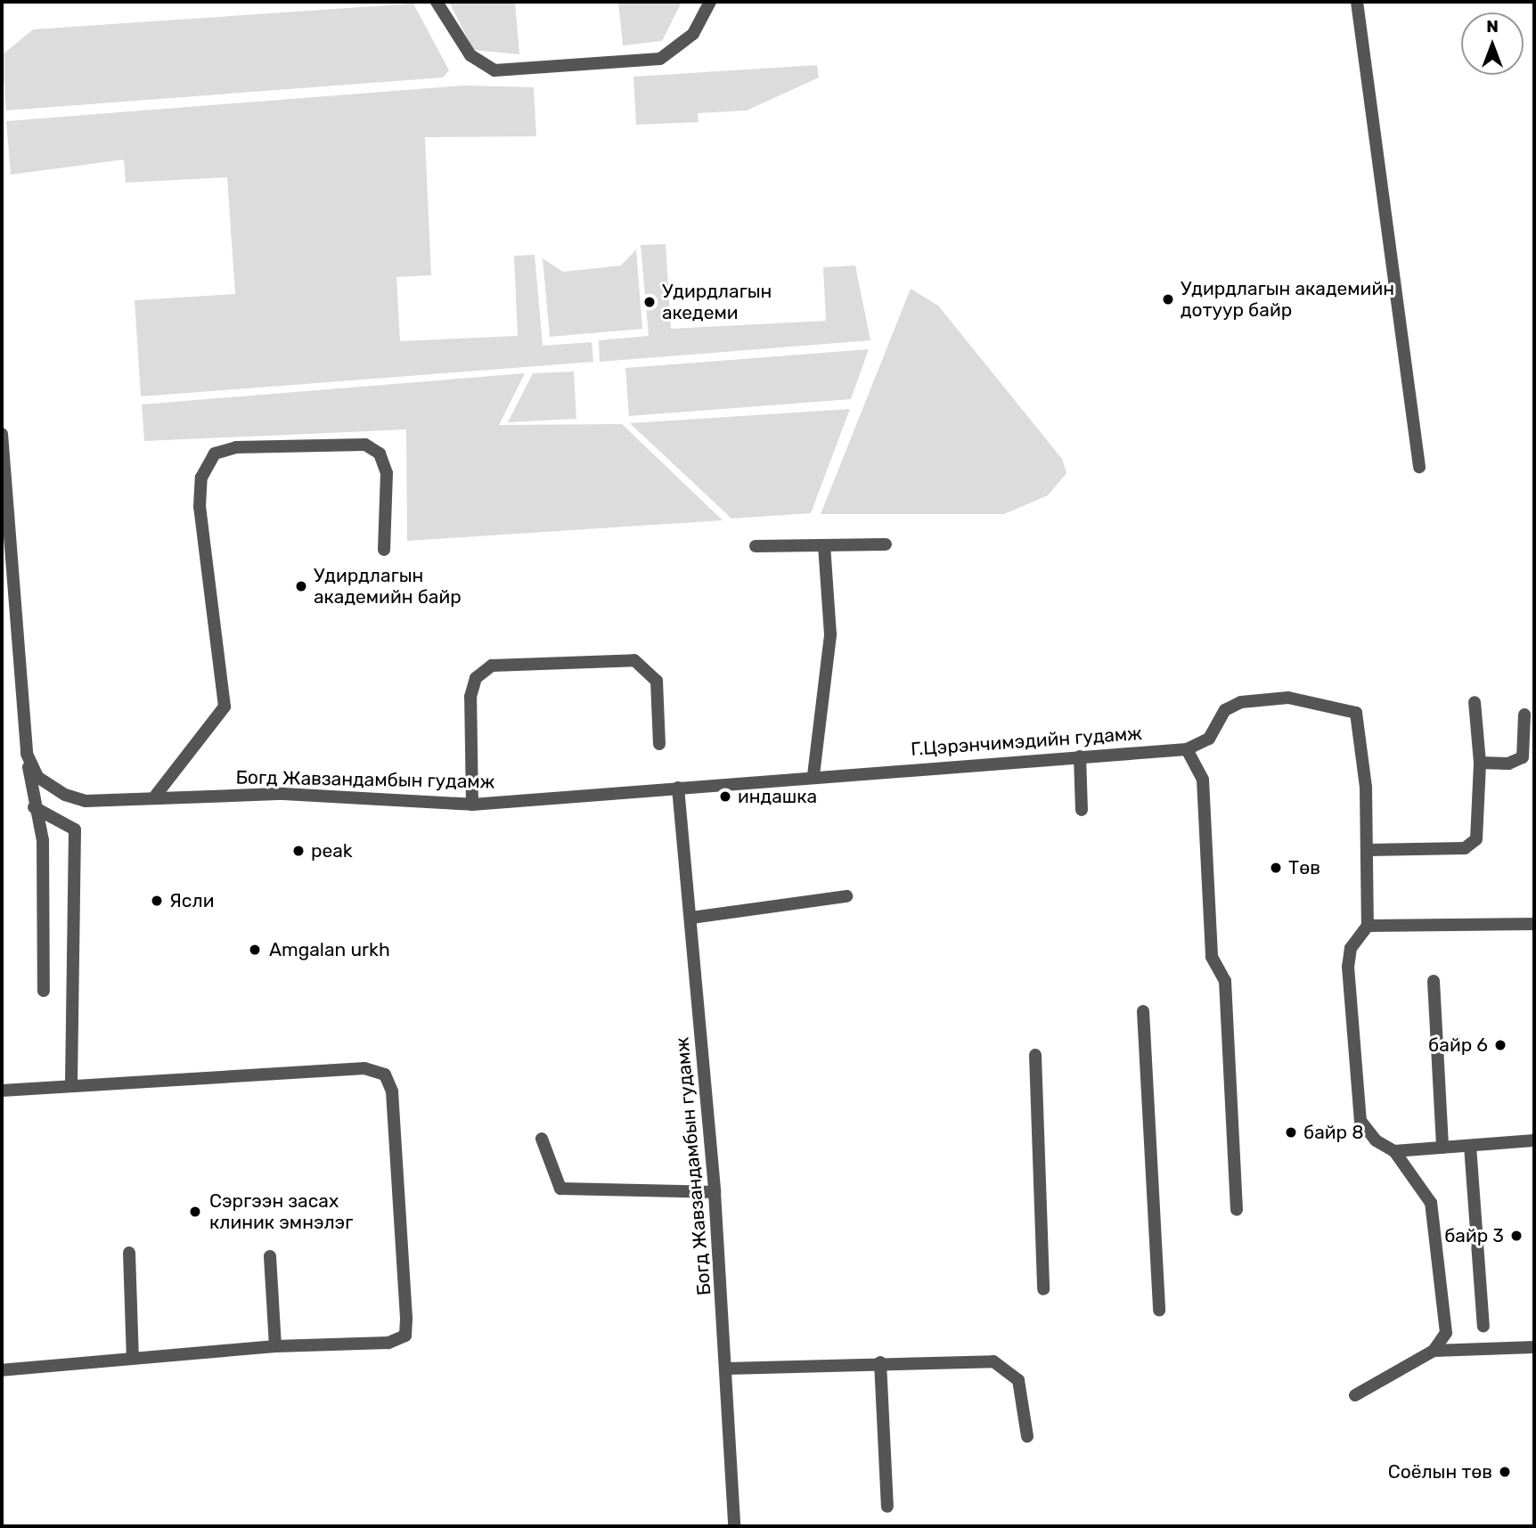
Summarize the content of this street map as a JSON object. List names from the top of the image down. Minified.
{"streets":{"street":["Г.Цэрэнчимэдийн гудамж","Богд Жавзандамбын гудамж"]},"crossings":[["Г.Цэрэнчимэдийн гудамж","Богд Жавзандамбын гудамж"]],"places":["Удирдлагын академийн дотуур байр","Удирдлагын акедеми","Удирдлагын академийн байр","индашка","peak","Төв","Ясли","Amgalan urkh","байр 6","байр 8","Сэргээн засах клиник эмнэлэг","байр 3","Соёлын төв"],"north":"top"}
